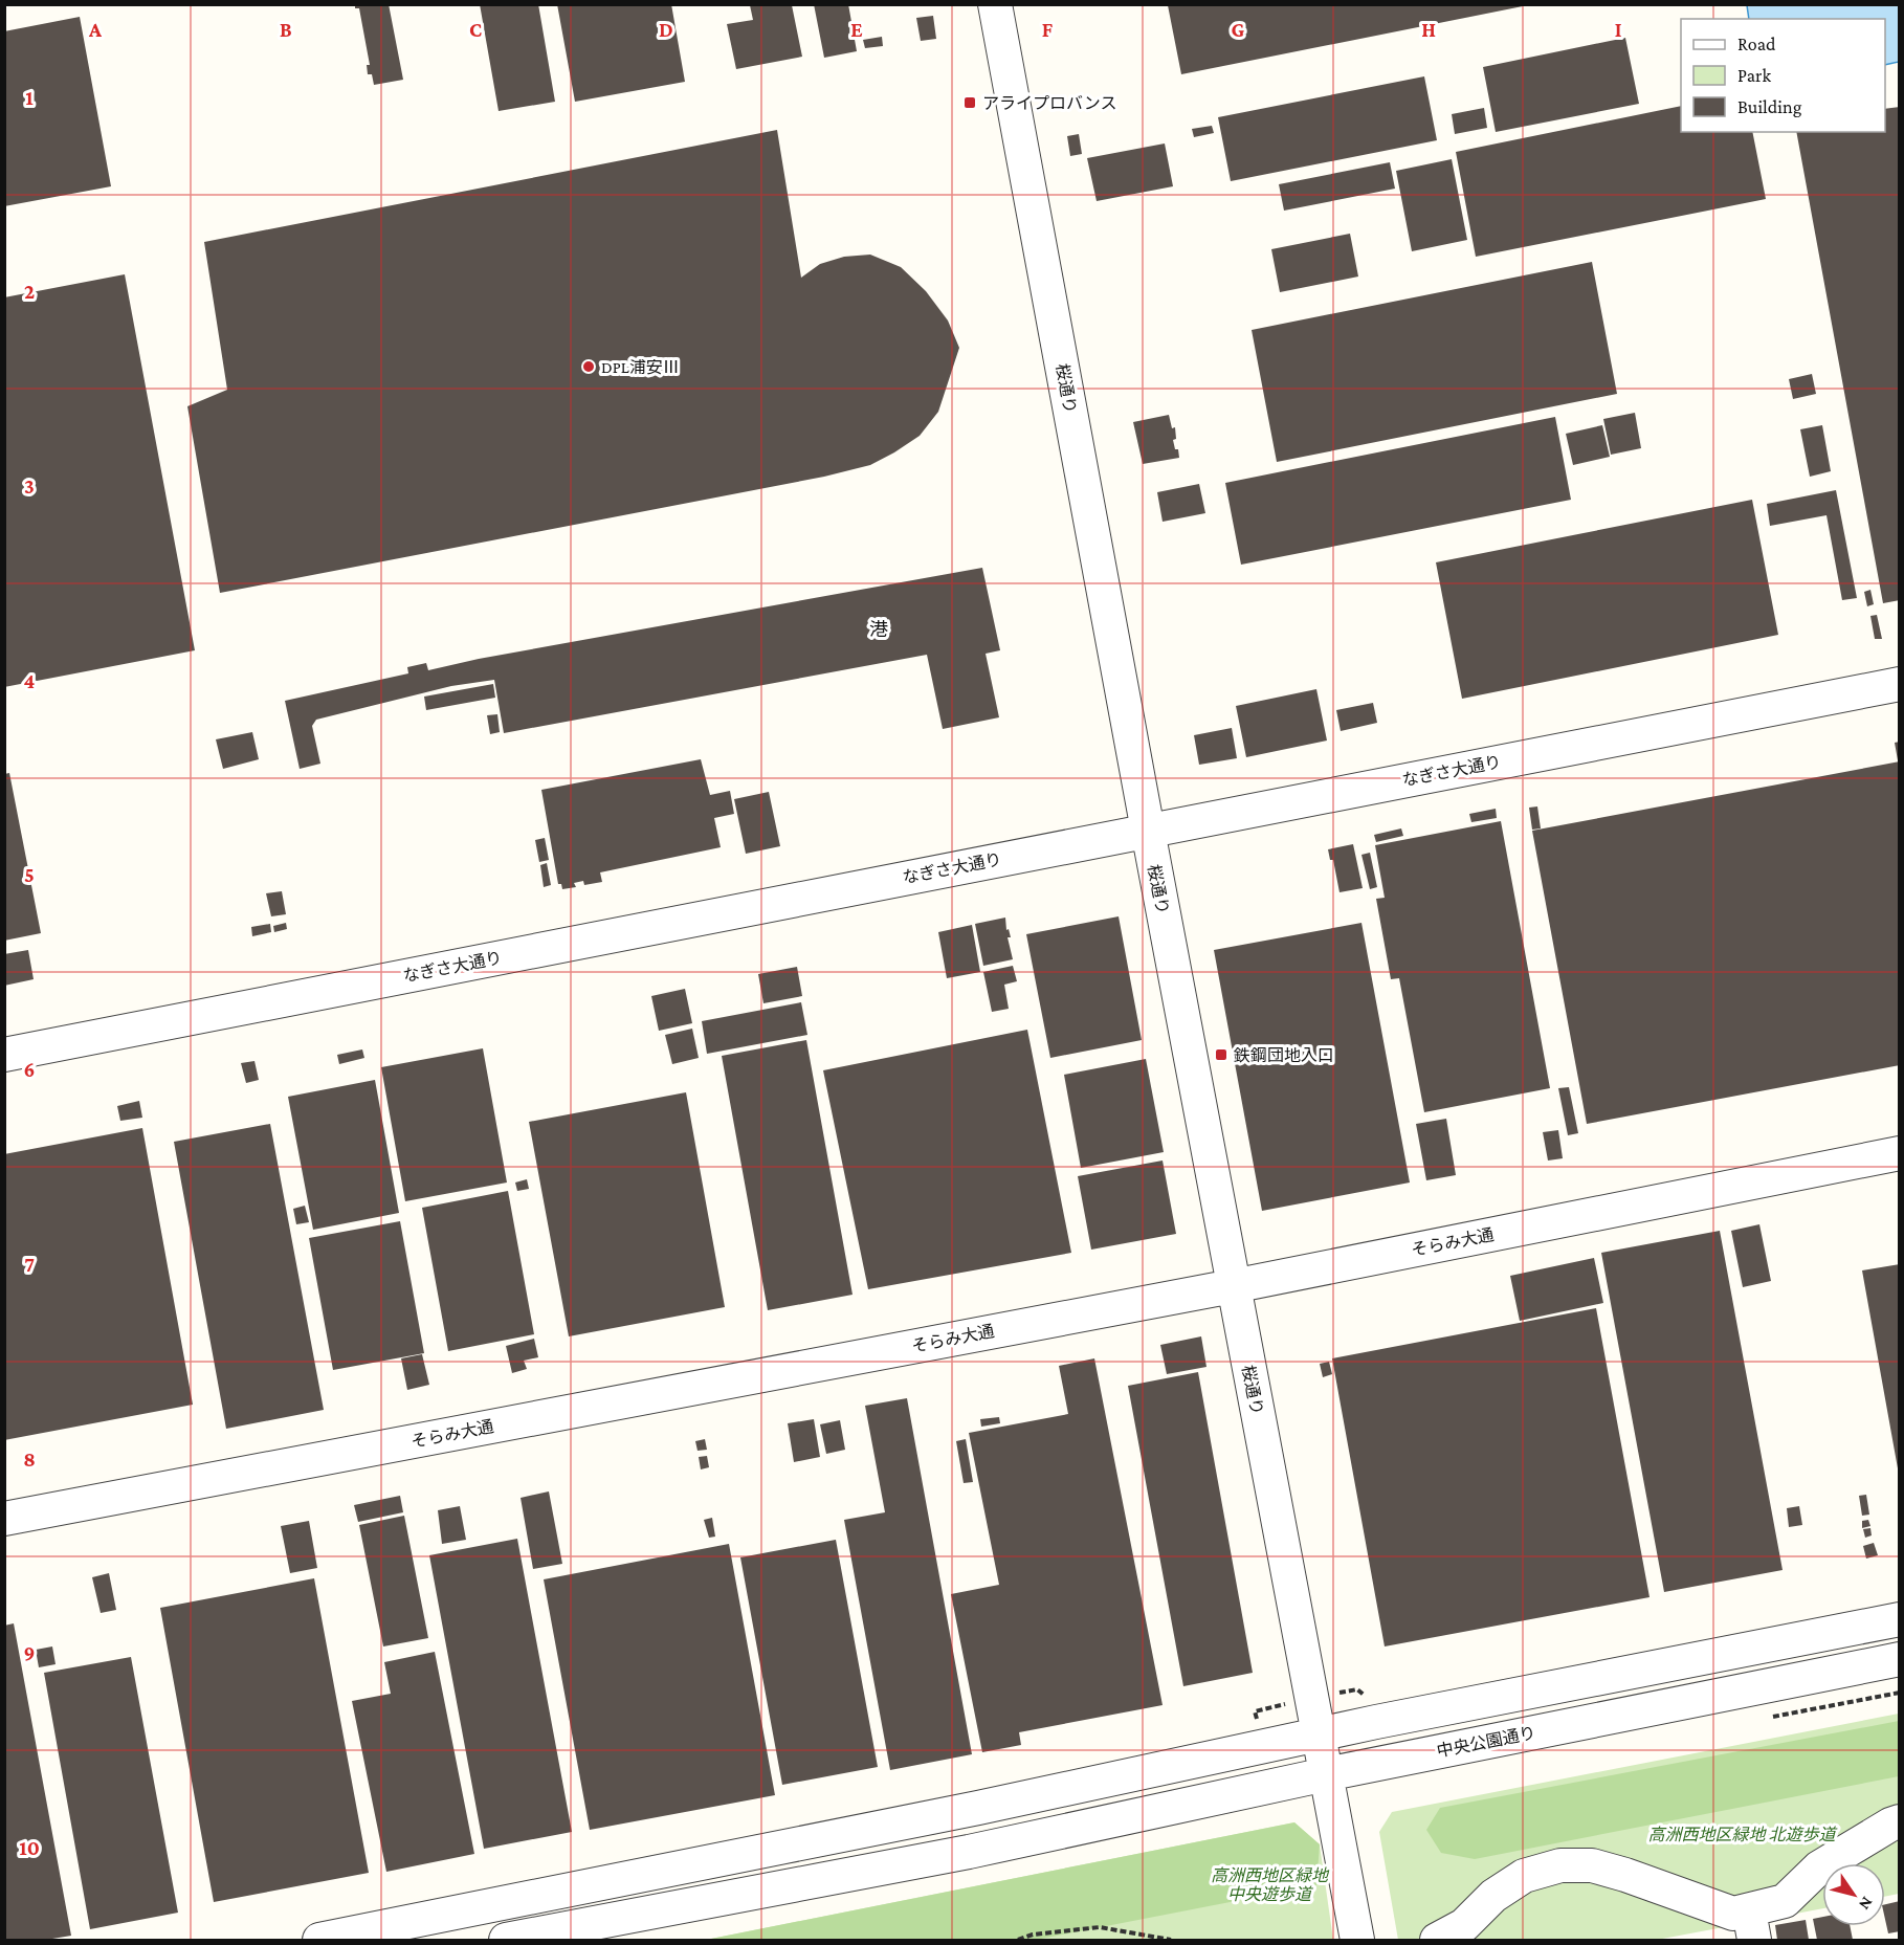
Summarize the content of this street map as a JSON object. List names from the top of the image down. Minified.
{"streets":{"street":["桜通り","なぎさ大通り","そらみ大通","中央公園通り"]},"crossings":[["桜通り","なぎさ大通り"],["桜通り","そらみ大通"],["桜通り","中央公園通り"]],"districts":["港"],"parks":["高洲西地区緑地 北遊歩道","高洲西地区緑地 中央遊歩道"],"places":{"transit":["アライプロバンス","鉄鋼団地入口"],"other":["DPL浦安Ⅲ"]},"legend":["Road","Park","Building"],"north":"bottom right","grid":{"columns":["A","B","C","D","E","F","G","H","I"],"rows":["1","2","3","4","5","6","7","8","9","10"]}}
